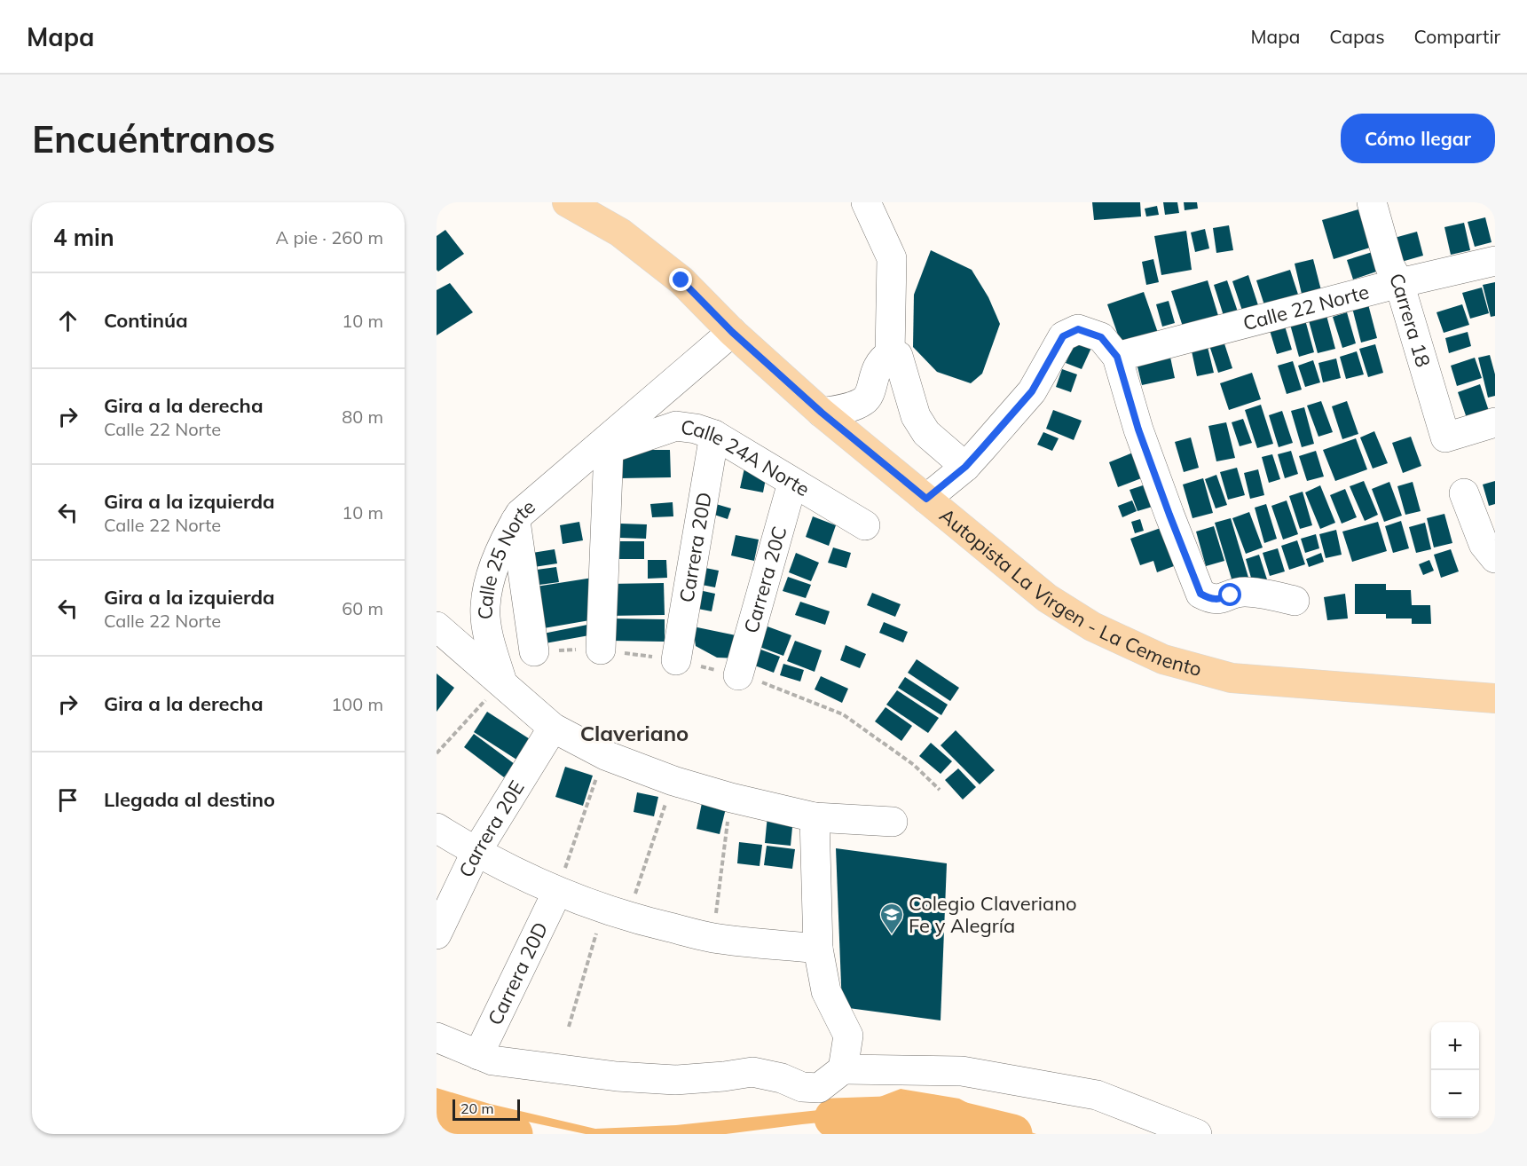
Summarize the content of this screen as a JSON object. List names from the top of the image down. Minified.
{"streets":{"main road":["Autopista La Virgen - La Cemento"],"street":["Calle 22 Norte","Carrera 18","Calle 24A Norte","Carrera 20D","Calle 25 Norte","Carrera 20C","Carrera 20E"]},"crossings":[["Calle 22 Norte","Carrera 18"],["Calle 24A Norte","Carrera 20D"],["Calle 24A Norte","Calle 25 Norte"],["Calle 24A Norte","Carrera 20C"],["Calle 25 Norte","Autopista La Virgen - La Cemento"]],"districts":["Claveriano"],"places":{"school or university":["Colegio Claveriano Fe y Alegría"]},"scale_bar":"20 m","page":{"header":"Mapa","nav":["Mapa","Capas","Compartir"],"buttons":"Cómo llegar","title":"Encuéntranos","heading":["4 min","A pie · 260 m"],"list":[["Continúa","10 m"],["Gira a la derecha","Calle 22 Norte","80 m"],["Gira a la izquierda","Calle 22 Norte","10 m"],["Gira a la izquierda","Calle 22 Norte","60 m"],["Gira a la derecha","100 m"],"Llegada al destino"],"map_buttons":["+","−"],"scale":"20 m"}}
